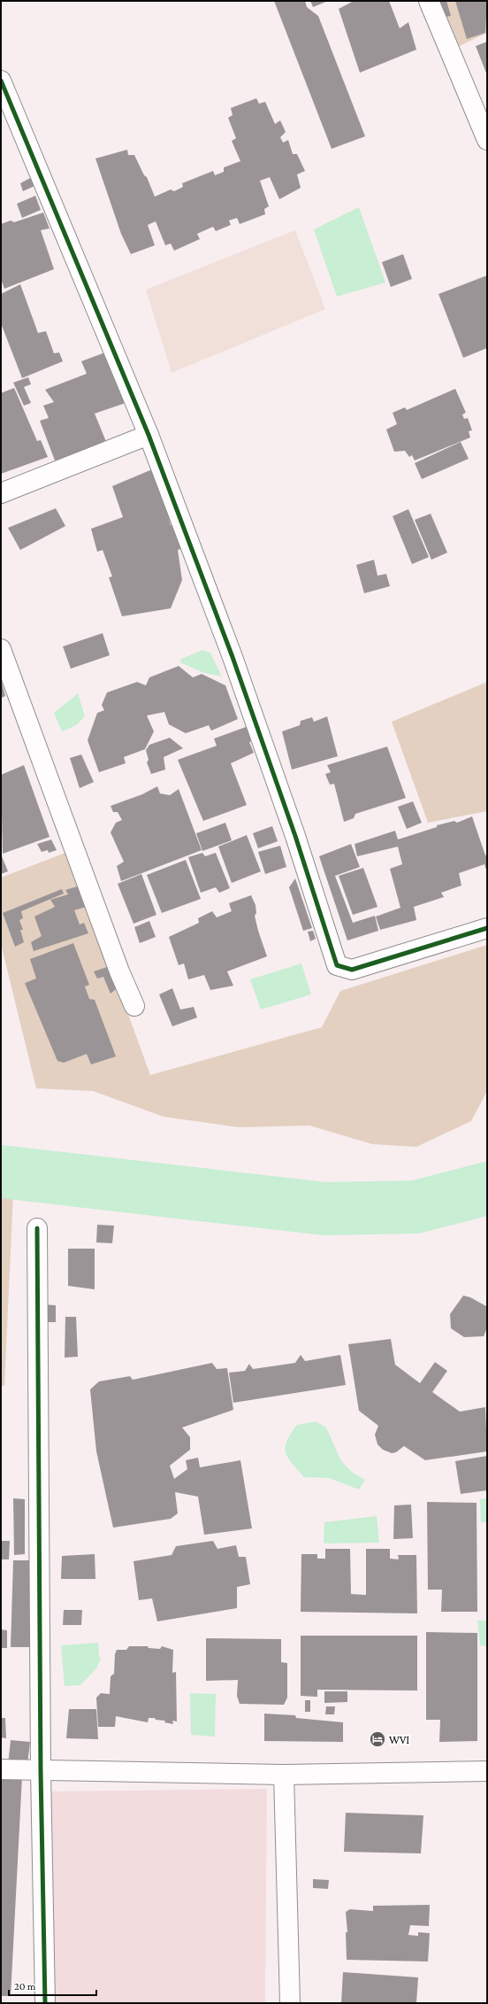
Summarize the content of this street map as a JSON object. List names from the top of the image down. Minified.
{"places":{"hotel":["WVI"]},"scale_bar":"20 m"}
